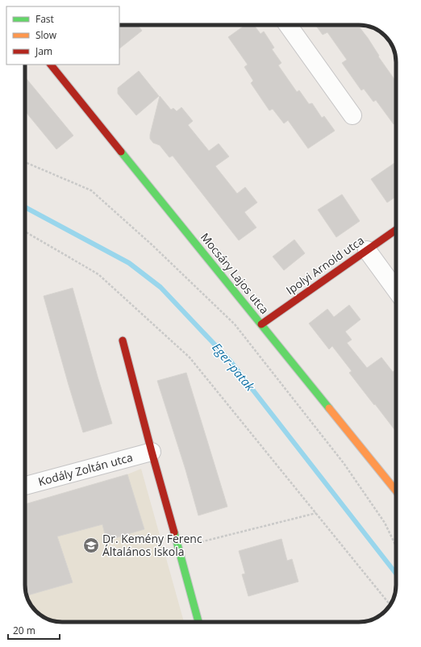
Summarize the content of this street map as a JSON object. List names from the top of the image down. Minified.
{"streets":{"street":["Ipolyi Arnold utca","Mocsáry Lajos utca","Kodály Zoltán utca"]},"crossings":[["Ipolyi Arnold utca","Mocsáry Lajos utca"]],"water":["Eger-patak"],"places":{"school or university":["Dr. Kemény Ferenc Általános Iskola"]},"legend":["Fast","Slow","Jam"],"scale_bar":"20 m"}
